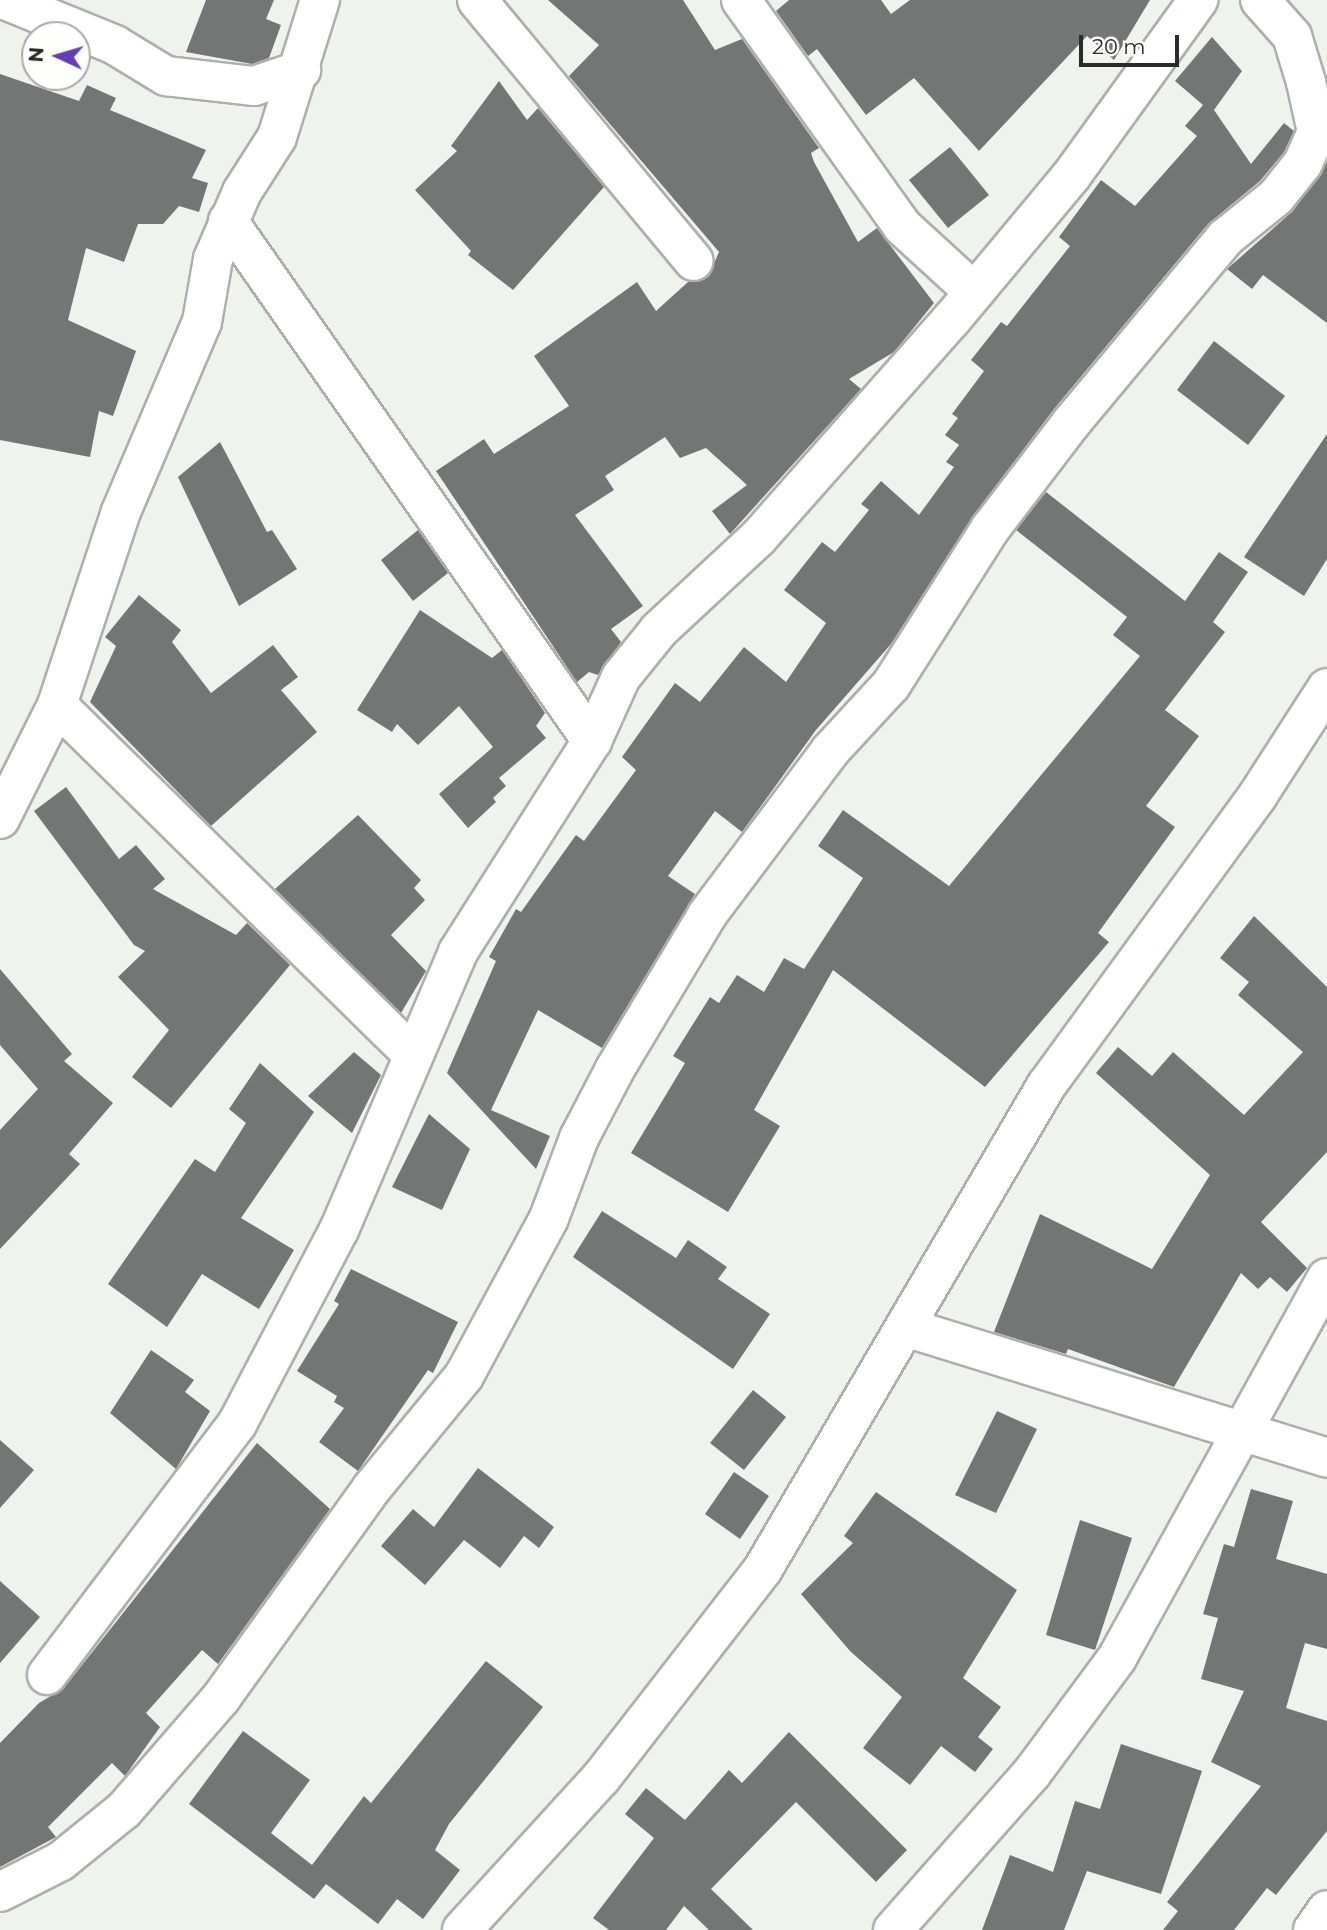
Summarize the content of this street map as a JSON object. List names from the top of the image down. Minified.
{"scale_bar":"20 m","north":"left"}
